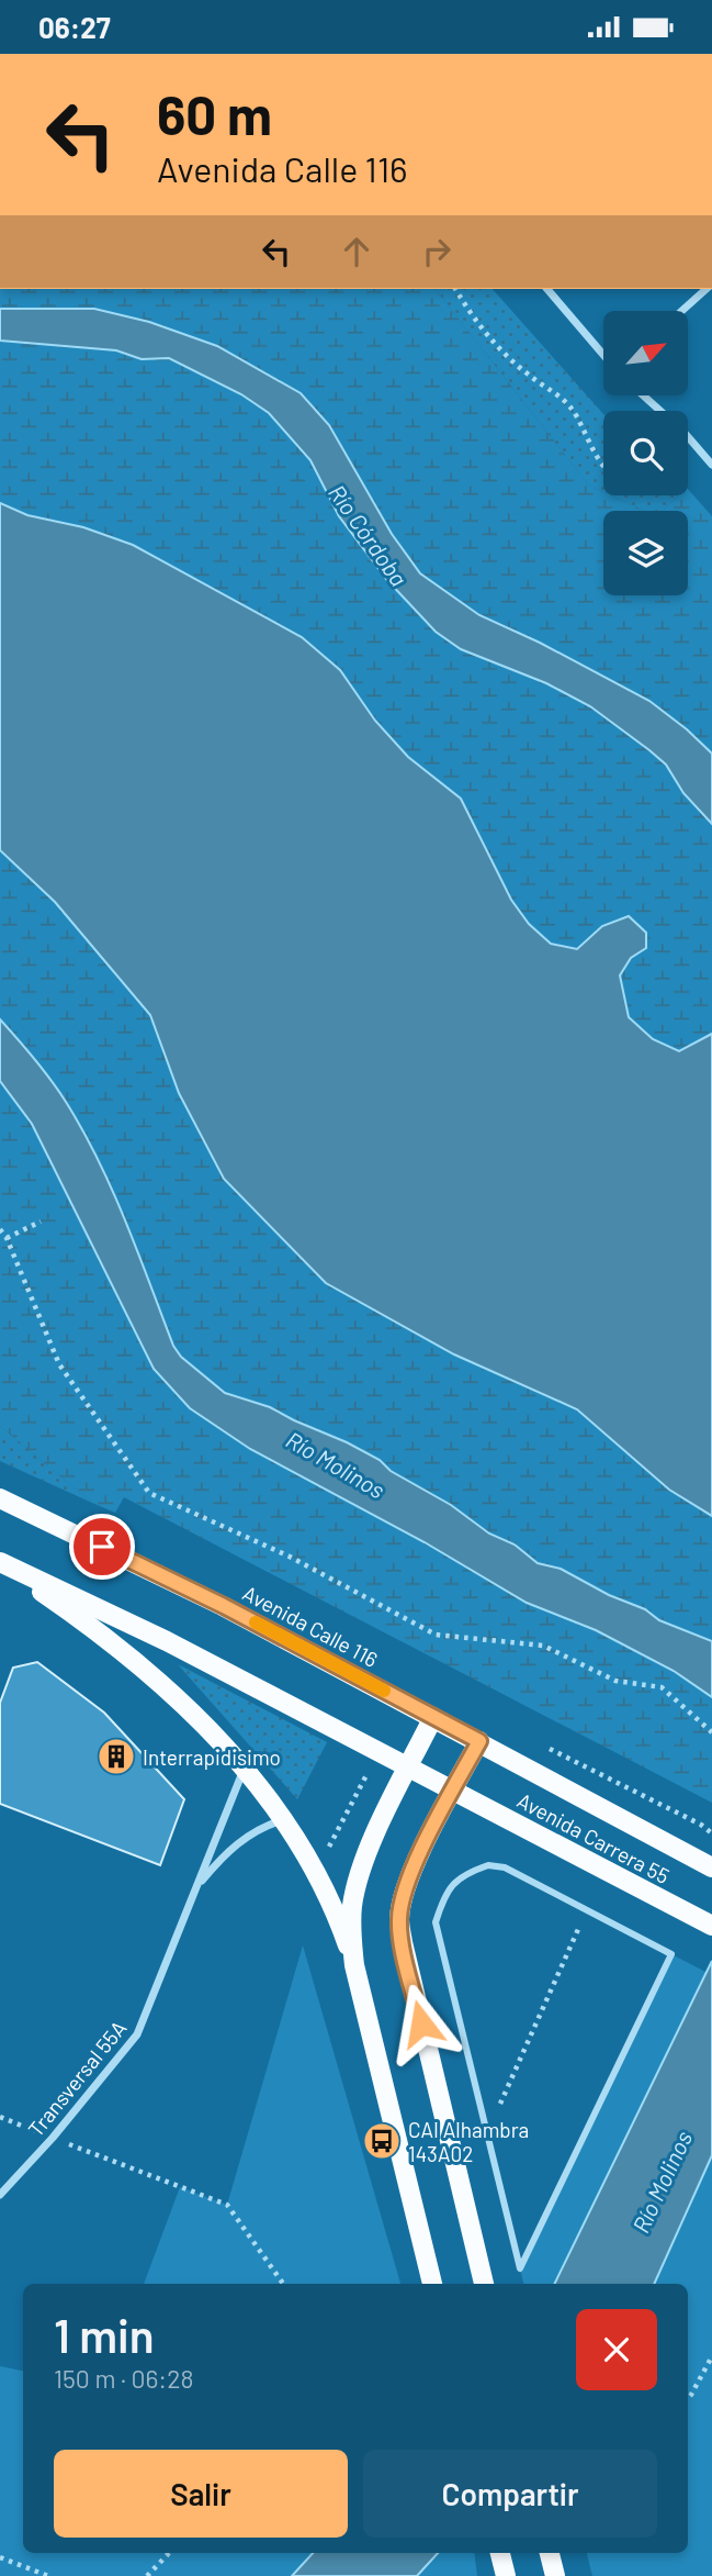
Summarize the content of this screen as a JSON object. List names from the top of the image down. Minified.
{"streets":{"main road":["Avenida Calle 116","Avenida Carrera 55"],"street":["Transversal 55A"]},"crossings":[["Avenida Calle 116","Avenida Carrera 55"]],"water":["Río Córdoba","Río Molinos"],"places":{"building":["Interrapidisimo"],"bus stop":["CAI Alhambra 143A02"]},"north":"top right","page":{"status":"06:27","turn":["60 m","Avenida Calle 116"],"heading":["1 min","150 m · 06:28"],"buttons":["Salir","Compartir"]}}
